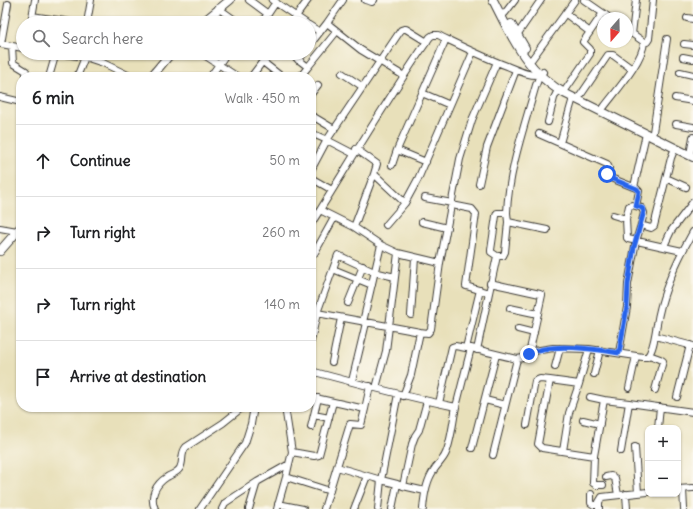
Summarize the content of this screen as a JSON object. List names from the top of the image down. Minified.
{"north":"bottom","page":{"search":"Search here","heading":["6 min","Walk · 450 m"],"list":[["Continue","50 m"],["Turn right","260 m"],["Turn right","140 m"],"Arrive at destination"],"map_buttons":["+","−"]}}
